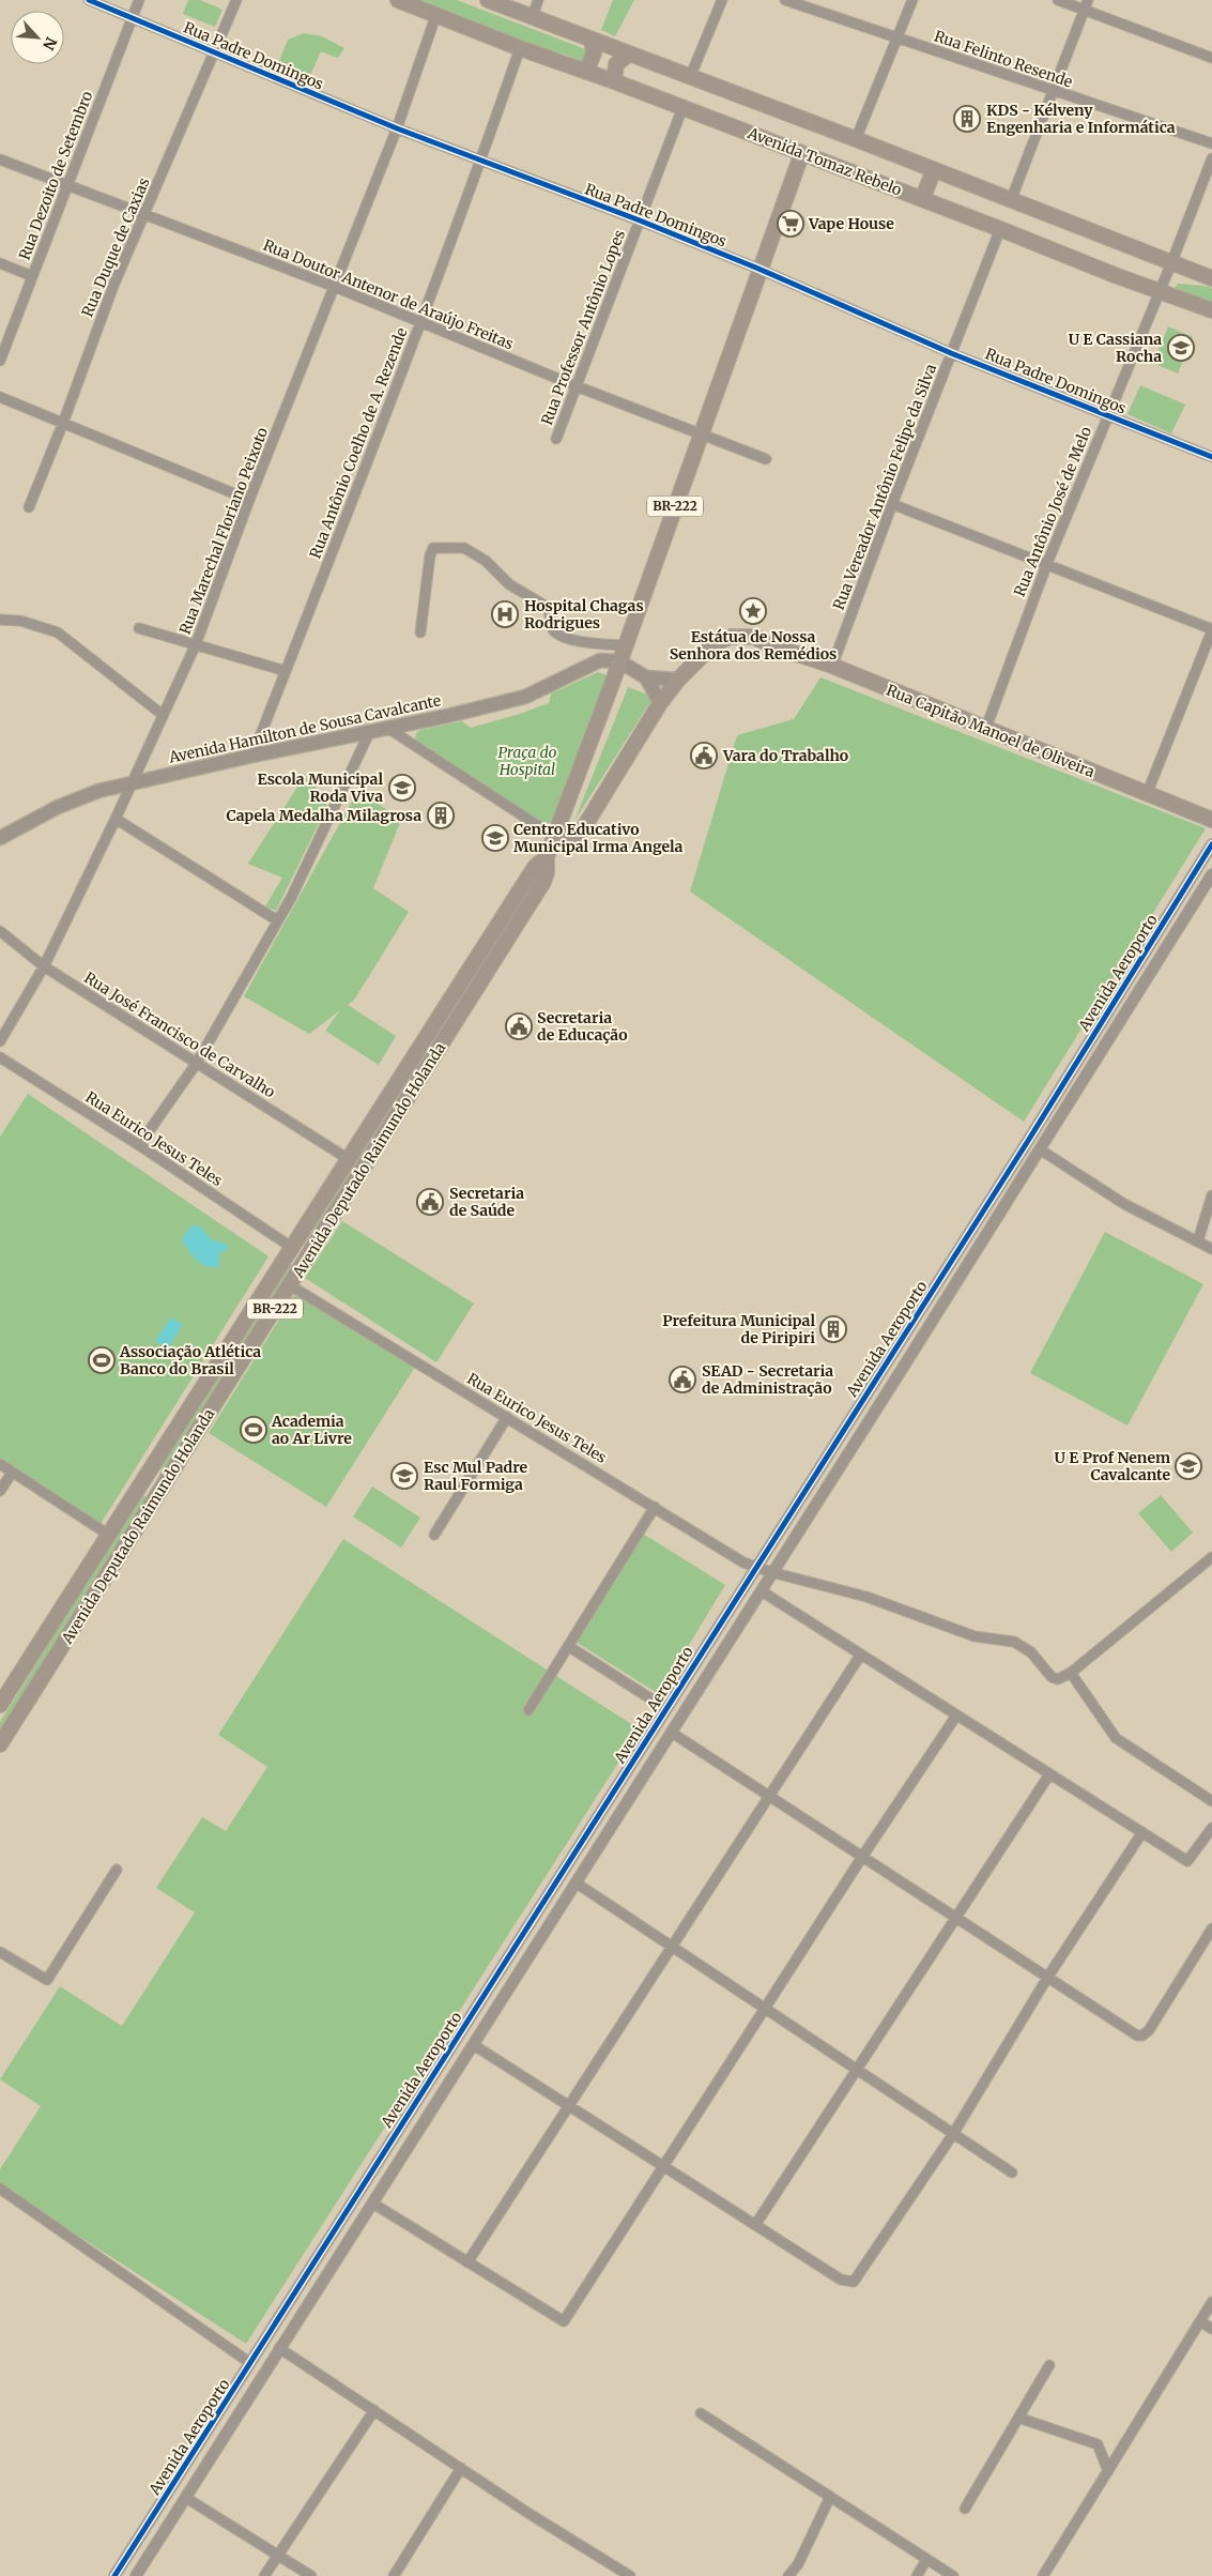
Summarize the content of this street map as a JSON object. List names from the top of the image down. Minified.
{"streets":{"main road":["Avenida Tomaz Rebelo","BR-222","Avenida Hamilton de Sousa Cavalcante","Rua Capitão Manoel de Oliveira","Avenida Deputado Raimundo Holanda"],"street":["Rua Padre Domingos","Rua Felinto Resende","Rua Dezoito de Setembro","Rua Duque de Caxias","Rua Doutor Antenor de Araújo Freitas","Rua Professor Antônio Lopes","Rua Antônio Coelho de A. Rezende","Rua Vereador Antônio Felipe da Silva","Rua Antônio José de Melo","Rua Marechal Floriano Peixoto","Avenida Aeroporto","Rua José Francisco de Carvalho","Rua Eurico Jesus Teles"]},"crossings":[["Rua Padre Domingos","Rua Dezoito de Setembro"],["Rua Padre Domingos","Rua Duque de Caxias"],["Rua Padre Domingos","Rua Professor Antônio Lopes"],["Rua Padre Domingos","Rua Antônio Coelho de A. Rezende"],["Rua Padre Domingos","Rua Vereador Antônio Felipe da Silva"],["Rua Padre Domingos","BR-222"],["Rua Padre Domingos","Rua Antônio José de Melo"],["Rua Padre Domingos","Rua Marechal Floriano Peixoto"],["Avenida Tomaz Rebelo","Rua Professor Antônio Lopes"],["Avenida Tomaz Rebelo","Rua Antônio Coelho de A. Rezende"],["Avenida Tomaz Rebelo","Rua Vereador Antônio Felipe da Silva"],["Avenida Tomaz Rebelo","BR-222"],["Avenida Tomaz Rebelo","Rua Antônio José de Melo"],["Avenida Tomaz Rebelo","Rua Marechal Floriano Peixoto"],["Rua Dezoito de Setembro","Rua Doutor Antenor de Araújo Freitas"],["Rua Duque de Caxias","Rua Doutor Antenor de Araújo Freitas"],["Rua Doutor Antenor de Araújo Freitas","Rua Professor Antônio Lopes"],["Rua Doutor Antenor de Araújo Freitas","Rua Antônio Coelho de A. Rezende"],["Rua Doutor Antenor de Araújo Freitas","BR-222"],["Rua Doutor Antenor de Araújo Freitas","Rua Marechal Floriano Peixoto"],["Rua Antônio Coelho de A. Rezende","Avenida Hamilton de Sousa Cavalcante"],["Rua Vereador Antônio Felipe da Silva","Rua Capitão Manoel de Oliveira"],["BR-222","Avenida Hamilton de Sousa Cavalcante"],["BR-222","Avenida Deputado Raimundo Holanda"],["Rua Antônio José de Melo","Rua Capitão Manoel de Oliveira"],["Rua Marechal Floriano Peixoto","Avenida Hamilton de Sousa Cavalcante"],["Rua Marechal Floriano Peixoto","Rua José Francisco de Carvalho"],["Avenida Aeroporto","Rua Eurico Jesus Teles"],["Rua José Francisco de Carvalho","Avenida Deputado Raimundo Holanda"],["Rua Eurico Jesus Teles","Avenida Deputado Raimundo Holanda"]],"parks":["Praça do Hospital"],"places":{"building":["KDS - Kélveny Engenharia e Informática","Capela Medalha Milagrosa","Prefeitura Municipal de Piripiri"],"supermarket":["Vape House"],"school or university":["U E Cassiana Rocha","Escola Municipal Roda Viva","Centro Educativo Municipal Irma Angela","U E Prof Nenem Cavalcante","Esc Mul Padre Raul Formiga"],"place":["Estátua de Nossa Senhora dos Remédios"],"hospital":["Hospital Chagas Rodrigues"],"public building":["Vara do Trabalho","Secretaria de Educação","Secretaria de Saúde","SEAD - Secretaria de Administração"],"sports":["Associação Atlética Banco do Brasil","Academia ao Ar Livre"]},"north":"bottom right"}
